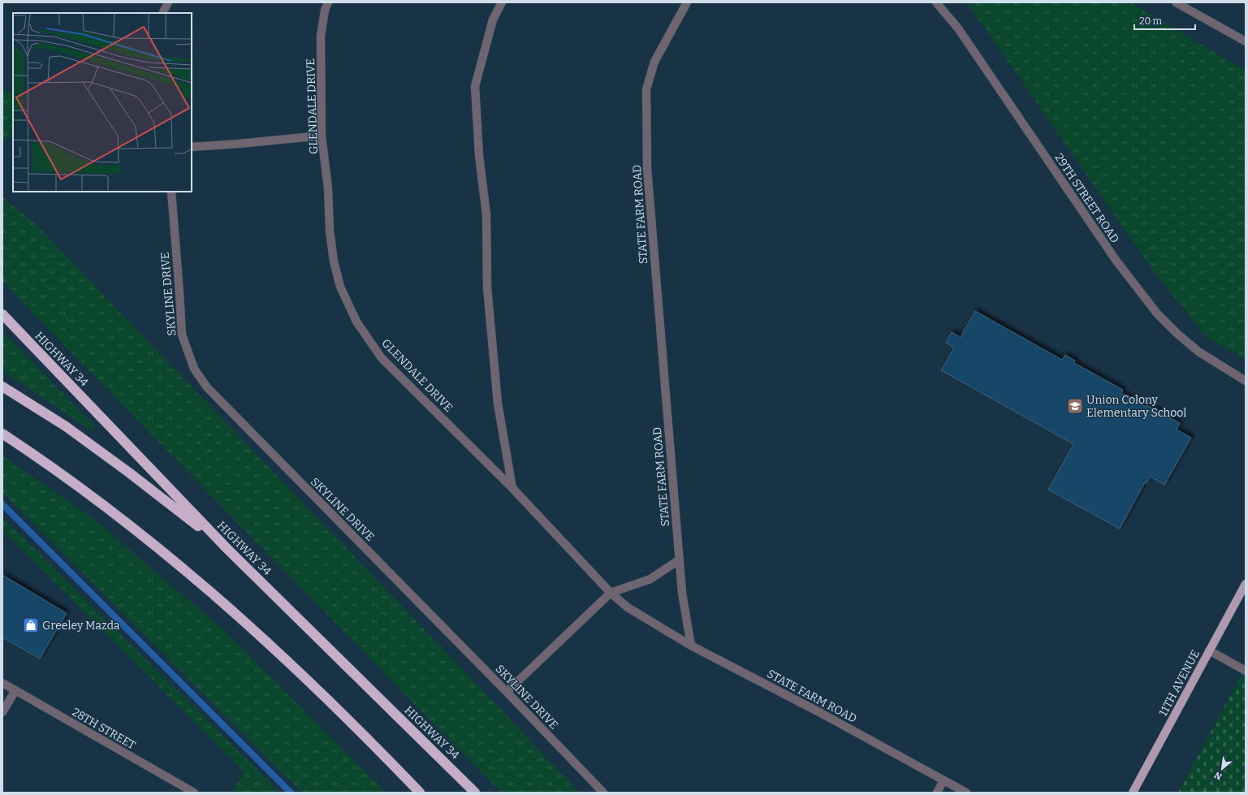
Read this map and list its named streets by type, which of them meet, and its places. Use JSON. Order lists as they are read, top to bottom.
{
  "streets": {
    "highway": ["HIGHWAY 34"],
    "main road": ["11TH AVENUE"],
    "street": [
      "GLENDALE DRIVE",
      "29TH STREET ROAD",
      "STATE FARM ROAD",
      "SKYLINE DRIVE",
      "28TH STREET"
    ]
  },
  "crossings": [
    ["GLENDALE DRIVE", "STATE FARM ROAD"]
  ],
  "places": {
    "school or university": ["Union Colony Elementary School"],
    "shop": ["Greeley Mazda"]
  },
  "scale_bar": "20 m",
  "north": "bottom left"
}
